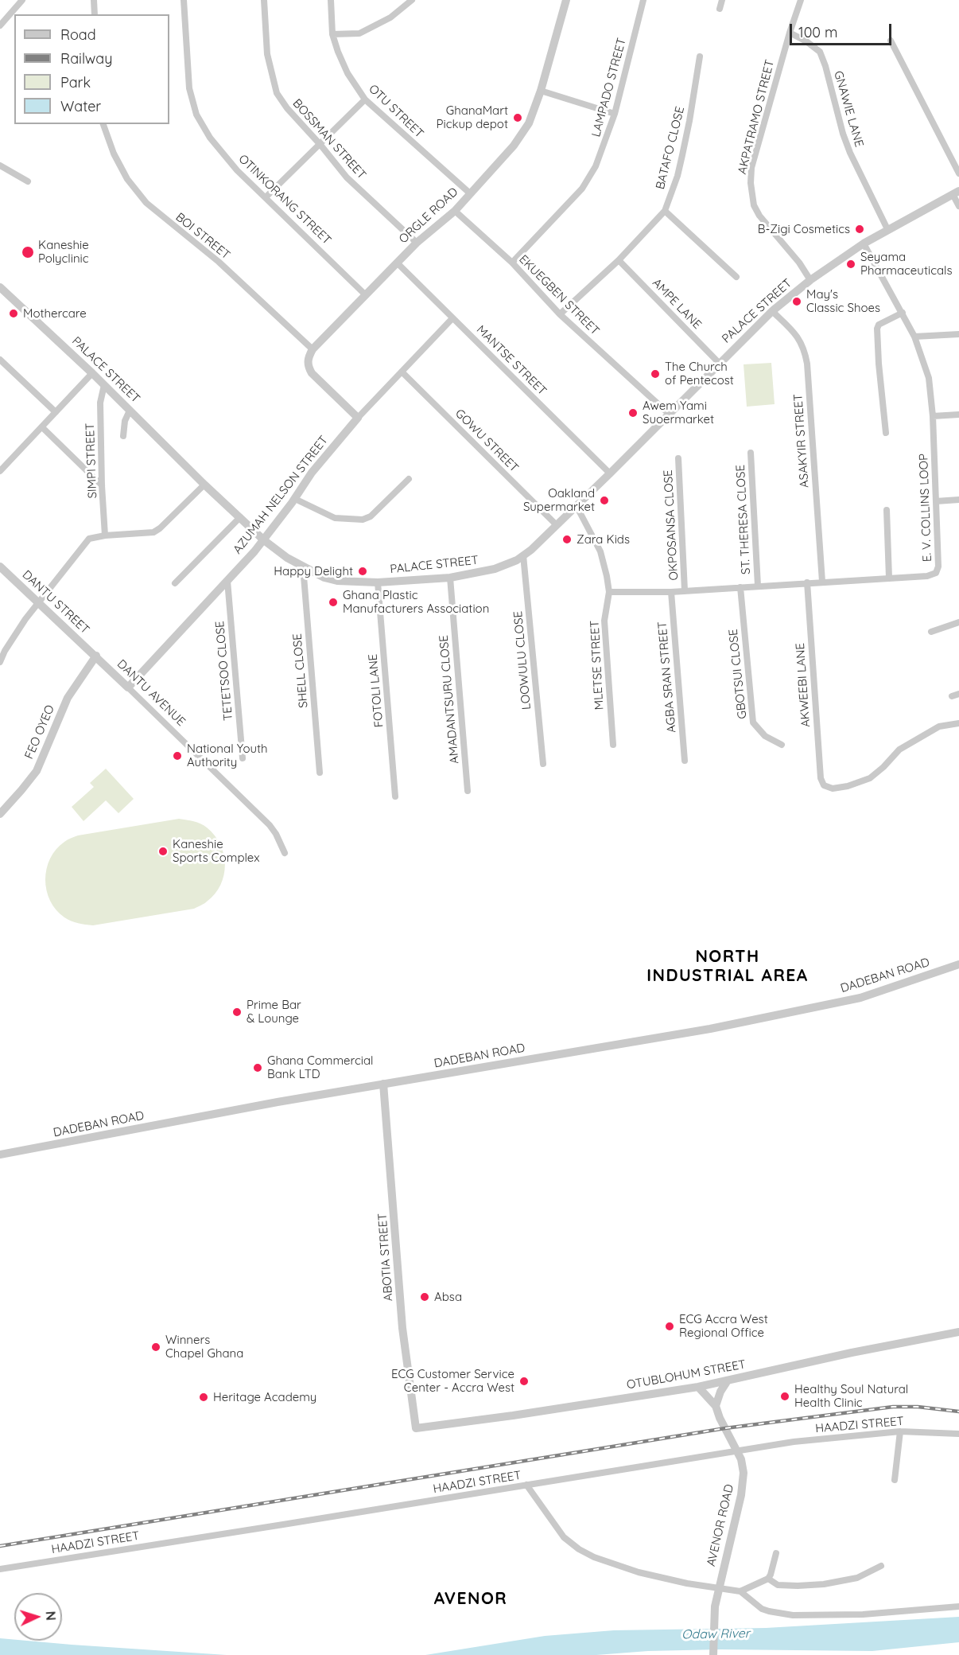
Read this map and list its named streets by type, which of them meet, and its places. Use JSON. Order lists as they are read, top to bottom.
{
  "streets": {
    "street": [
      "LAMPADO STREET",
      "GNAWIE LANE",
      "OTU STREET",
      "AKPATRAMO STREET",
      "BOSSMAN STREET",
      "BATAFO CLOSE",
      "OTINKORANG STREET",
      "ORGLE ROAD",
      "BOI STREET",
      "EKUEGBEN STREET",
      "AMPE LANE",
      "PALACE STREET",
      "MANTSE STREET",
      "GOWU STREET",
      "ASAKYIR STREET",
      "SIMPI STREET",
      "AZUMAH NELSON STREET",
      "E. V. COLLINS LOOP",
      "ST. THERESA CLOSE",
      "OKPOSANSA CLOSE",
      "DANTU STREET",
      "LOOWULU CLOSE",
      "MLETSE STREET",
      "TETETSOO CLOSE",
      "SHELL CLOSE",
      "GBOTSUI CLOSE",
      "AGBA SRAN STREET",
      "AKWEEBI LANE",
      "FOTOLI LANE",
      "DANTU AVENUE",
      "AMADANTSURU CLOSE",
      "FEO OYEO",
      "DADEBAN ROAD",
      "ABOTIA STREET",
      "OTUBLOHUM STREET",
      "HAADZI STREET",
      "AVENOR ROAD"
    ]
  },
  "crossings": [
    ["LAMPADO STREET", "EKUEGBEN STREET"],
    ["GNAWIE LANE", "AKPATRAMO STREET"],
    ["GNAWIE LANE", "PALACE STREET"],
    ["OTU STREET", "ORGLE ROAD"],
    ["AKPATRAMO STREET", "PALACE STREET"],
    ["BOSSMAN STREET", "ORGLE ROAD"],
    ["BATAFO CLOSE", "EKUEGBEN STREET"],
    ["BATAFO CLOSE", "AMPE LANE"],
    ["OTINKORANG STREET", "ORGLE ROAD"],
    ["ORGLE ROAD", "BOI STREET"],
    ["ORGLE ROAD", "EKUEGBEN STREET"],
    ["ORGLE ROAD", "MANTSE STREET"],
    ["EKUEGBEN STREET", "PALACE STREET"],
    ["AMPE LANE", "PALACE STREET"],
    ["PALACE STREET", "MANTSE STREET"],
    ["PALACE STREET", "GOWU STREET"],
    ["PALACE STREET", "ASAKYIR STREET"],
    ["PALACE STREET", "SIMPI STREET"],
    ["PALACE STREET", "AZUMAH NELSON STREET"],
    ["PALACE STREET", "E. V. COLLINS LOOP"],
    ["PALACE STREET", "LOOWULU CLOSE"],
    ["PALACE STREET", "MLETSE STREET"],
    ["PALACE STREET", "SHELL CLOSE"],
    ["PALACE STREET", "FOTOLI LANE"],
    ["PALACE STREET", "AMADANTSURU CLOSE"],
    ["MANTSE STREET", "AZUMAH NELSON STREET"],
    ["GOWU STREET", "AZUMAH NELSON STREET"],
    ["ASAKYIR STREET", "E. V. COLLINS LOOP"],
    ["AZUMAH NELSON STREET", "TETETSOO CLOSE"],
    ["AZUMAH NELSON STREET", "DANTU AVENUE"],
    ["E. V. COLLINS LOOP", "ST. THERESA CLOSE"],
    ["E. V. COLLINS LOOP", "OKPOSANSA CLOSE"],
    ["E. V. COLLINS LOOP", "MLETSE STREET"],
    ["E. V. COLLINS LOOP", "GBOTSUI CLOSE"],
    ["E. V. COLLINS LOOP", "AGBA SRAN STREET"],
    ["E. V. COLLINS LOOP", "AKWEEBI LANE"],
    ["DANTU STREET", "DANTU AVENUE"],
    ["DANTU STREET", "FEO OYEO"],
    ["DANTU AVENUE", "FEO OYEO"],
    ["DADEBAN ROAD", "ABOTIA STREET"],
    ["ABOTIA STREET", "OTUBLOHUM STREET"],
    ["OTUBLOHUM STREET", "AVENOR ROAD"],
    ["HAADZI STREET", "AVENOR ROAD"]
  ],
  "districts": ["NORTH INDUSTRIAL AREA", "AVENOR"],
  "water": ["Odaw River"],
  "places": [
    "GhanaMart Pickup depot",
    "B-Zigi Cosmetics",
    "Kaneshie Polyclinic",
    "Seyama Pharmaceuticals",
    "May's Classic Shoes",
    "Mothercare",
    "The Church of Pentecost",
    "Awem Yami Suoermarket",
    "Oakland Supermarket",
    "Zara Kids",
    "Happy Delight",
    "Ghana Plastic Manufacturers Association",
    "National Youth Authority",
    "Kaneshie Sports Complex",
    "Prime Bar & Lounge",
    "Ghana Commercial Bank LTD",
    "Absa",
    "ECG Accra West Regional Office",
    "Winners Chapel Ghana",
    "ECG Customer Service Center - Accra West",
    "Healthy Soul Natural Health Clinic",
    "Heritage Academy"
  ],
  "legend": [
    "Road",
    "Railway",
    "Park",
    "Water"
  ],
  "scale_bar": "100 m",
  "north": "right"
}
